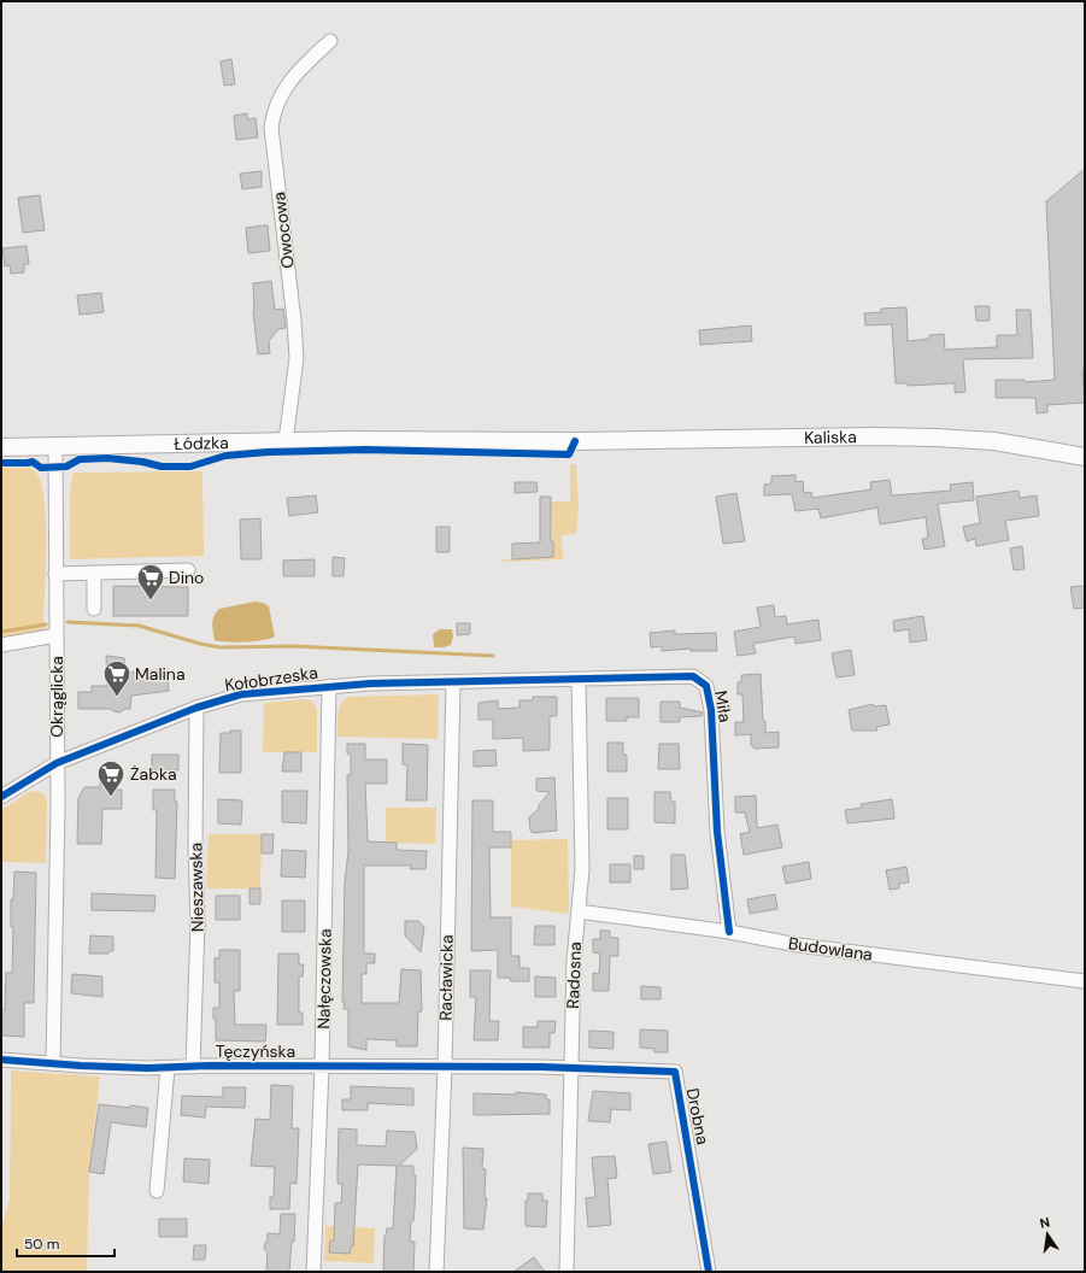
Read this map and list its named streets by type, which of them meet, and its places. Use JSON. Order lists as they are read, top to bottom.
{
  "streets": {
    "main road": ["Kaliska", "Łódzka"],
    "street": [
      "Owocowa",
      "Kołobrzeska",
      "Okrąglicka",
      "Miła",
      "Nieszawska",
      "Budowlana",
      "Radosna",
      "Racławicka",
      "Nałęczowska",
      "Tęczyńska",
      "Drobna"
    ]
  },
  "crossings": [
    ["Owocowa", "Łódzka"],
    ["Kaliska", "Łódzka"],
    ["Łódzka", "Okrąglicka"],
    ["Kołobrzeska", "Okrąglicka"],
    ["Kołobrzeska", "Miła"],
    ["Kołobrzeska", "Nieszawska"],
    ["Kołobrzeska", "Racławicka"],
    ["Kołobrzeska", "Nałęczowska"],
    ["Okrąglicka", "Tęczyńska"],
    ["Miła", "Budowlana"],
    ["Miła", "Radosna"],
    ["Nieszawska", "Tęczyńska"],
    ["Budowlana", "Radosna"],
    ["Radosna", "Drobna"],
    ["Racławicka", "Tęczyńska"],
    ["Nałęczowska", "Tęczyńska"],
    ["Tęczyńska", "Drobna"]
  ],
  "places": {
    "supermarket": ["Dino", "Malina", "Żabka"]
  },
  "scale_bar": "50 m",
  "north": "top"
}
